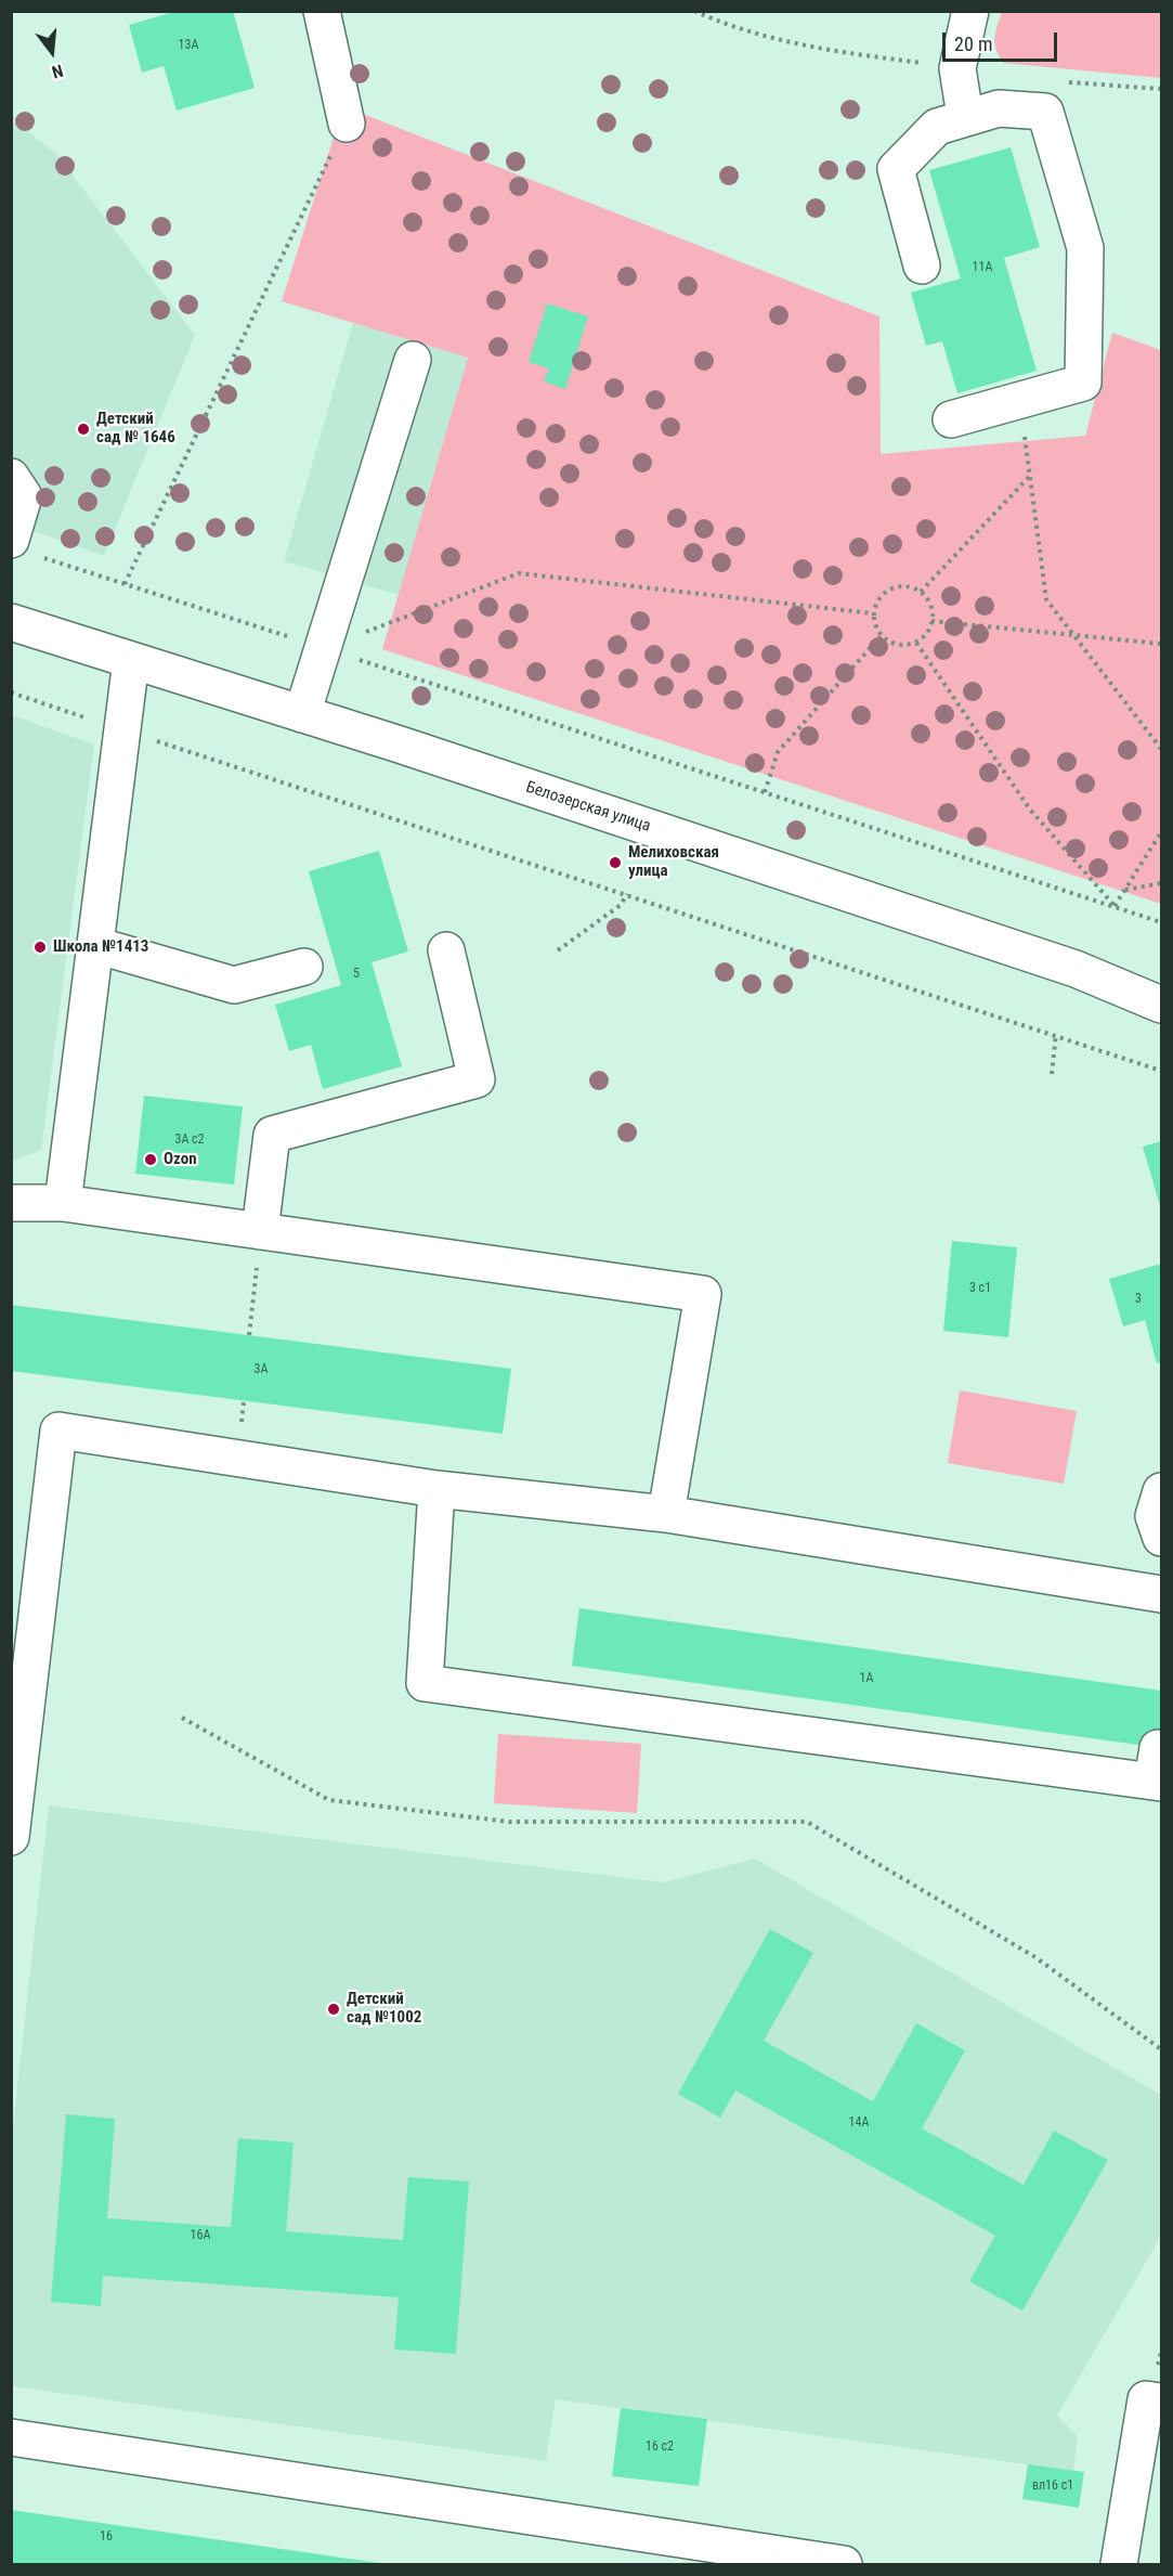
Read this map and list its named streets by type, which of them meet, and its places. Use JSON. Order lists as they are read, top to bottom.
{
  "streets": {
    "street": ["Белозерская улица"]
  },
  "places": [
    "Детский сад № 1646",
    "Мелиховская улица",
    "Школа №1413",
    "Ozon",
    "Детский сад №1002"
  ],
  "house_numbers": [
    "13А",
    "11А",
    "5",
    "3А с2",
    "3 с1",
    "3",
    "3А",
    "1А",
    "14А",
    "16А",
    "16 с2",
    "вл16 с1",
    "16"
  ],
  "scale_bar": "20 m",
  "north": "bottom"
}
